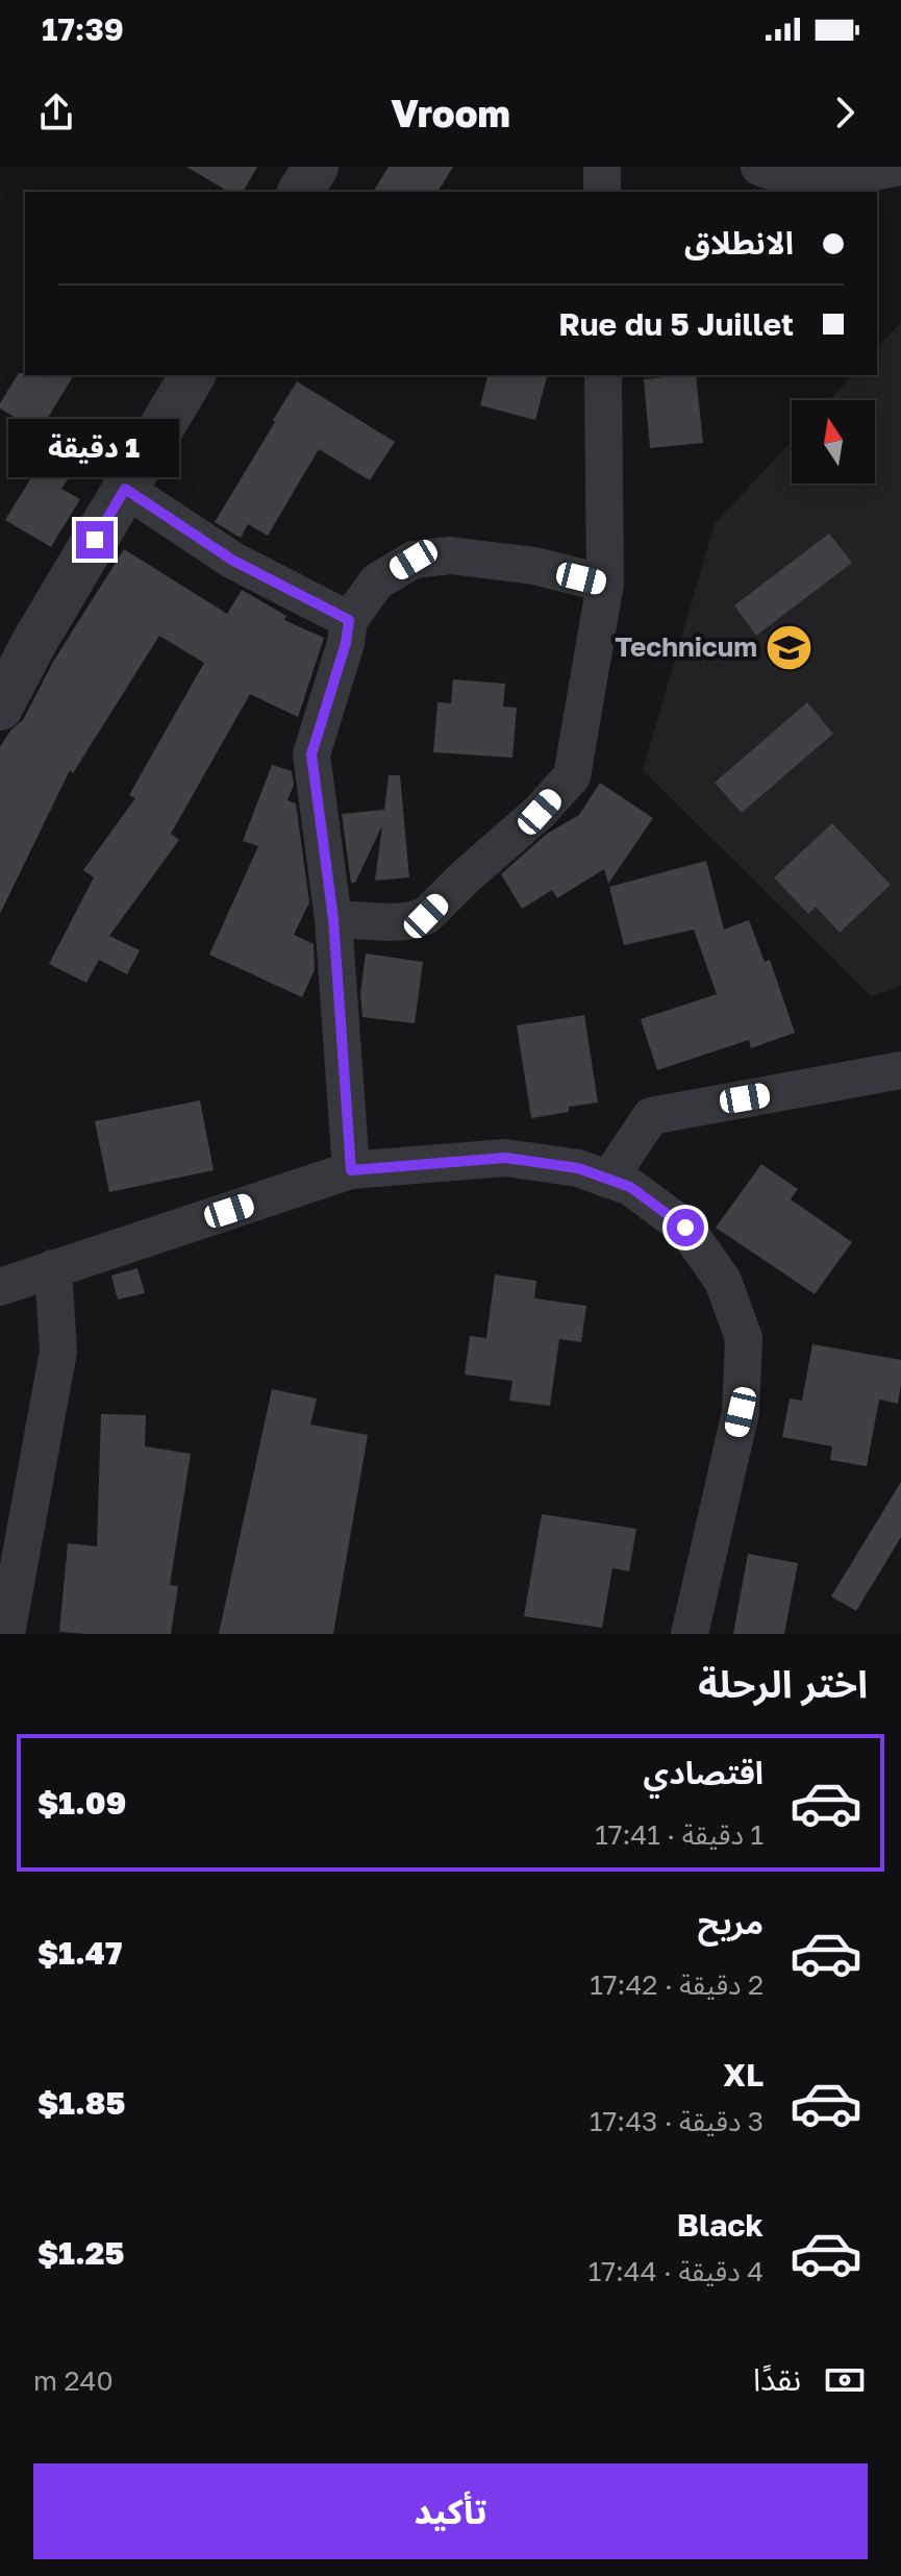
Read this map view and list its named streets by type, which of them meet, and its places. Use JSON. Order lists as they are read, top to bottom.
{
  "places": {
    "school or university": ["Technicum"]
  },
  "north": "top",
  "page": {
    "status": "17:39",
    "header": "Vroom",
    "banner": ["الانطلاق", "Rue du 5 Juillet"],
    "bubble": "1 دقيقة",
    "heading": "اختر الرحلة",
    "list": [
      {
        "name": "اقتصادي",
        "note": "1 دقيقة · 17:41",
        "value": "$1.09"
      },
      {
        "name": "مريح",
        "note": "2 دقيقة · 17:42",
        "value": "$1.47"
      },
      {
        "name": "XL",
        "note": "3 دقيقة · 17:43",
        "value": "$1.85"
      },
      {
        "name": "Black",
        "note": "4 دقيقة · 17:44",
        "value": "$1.25"
      }
    ],
    "pay": ["نقدًا", "240 m"],
    "buttons": "تأكيد"
  }
}
